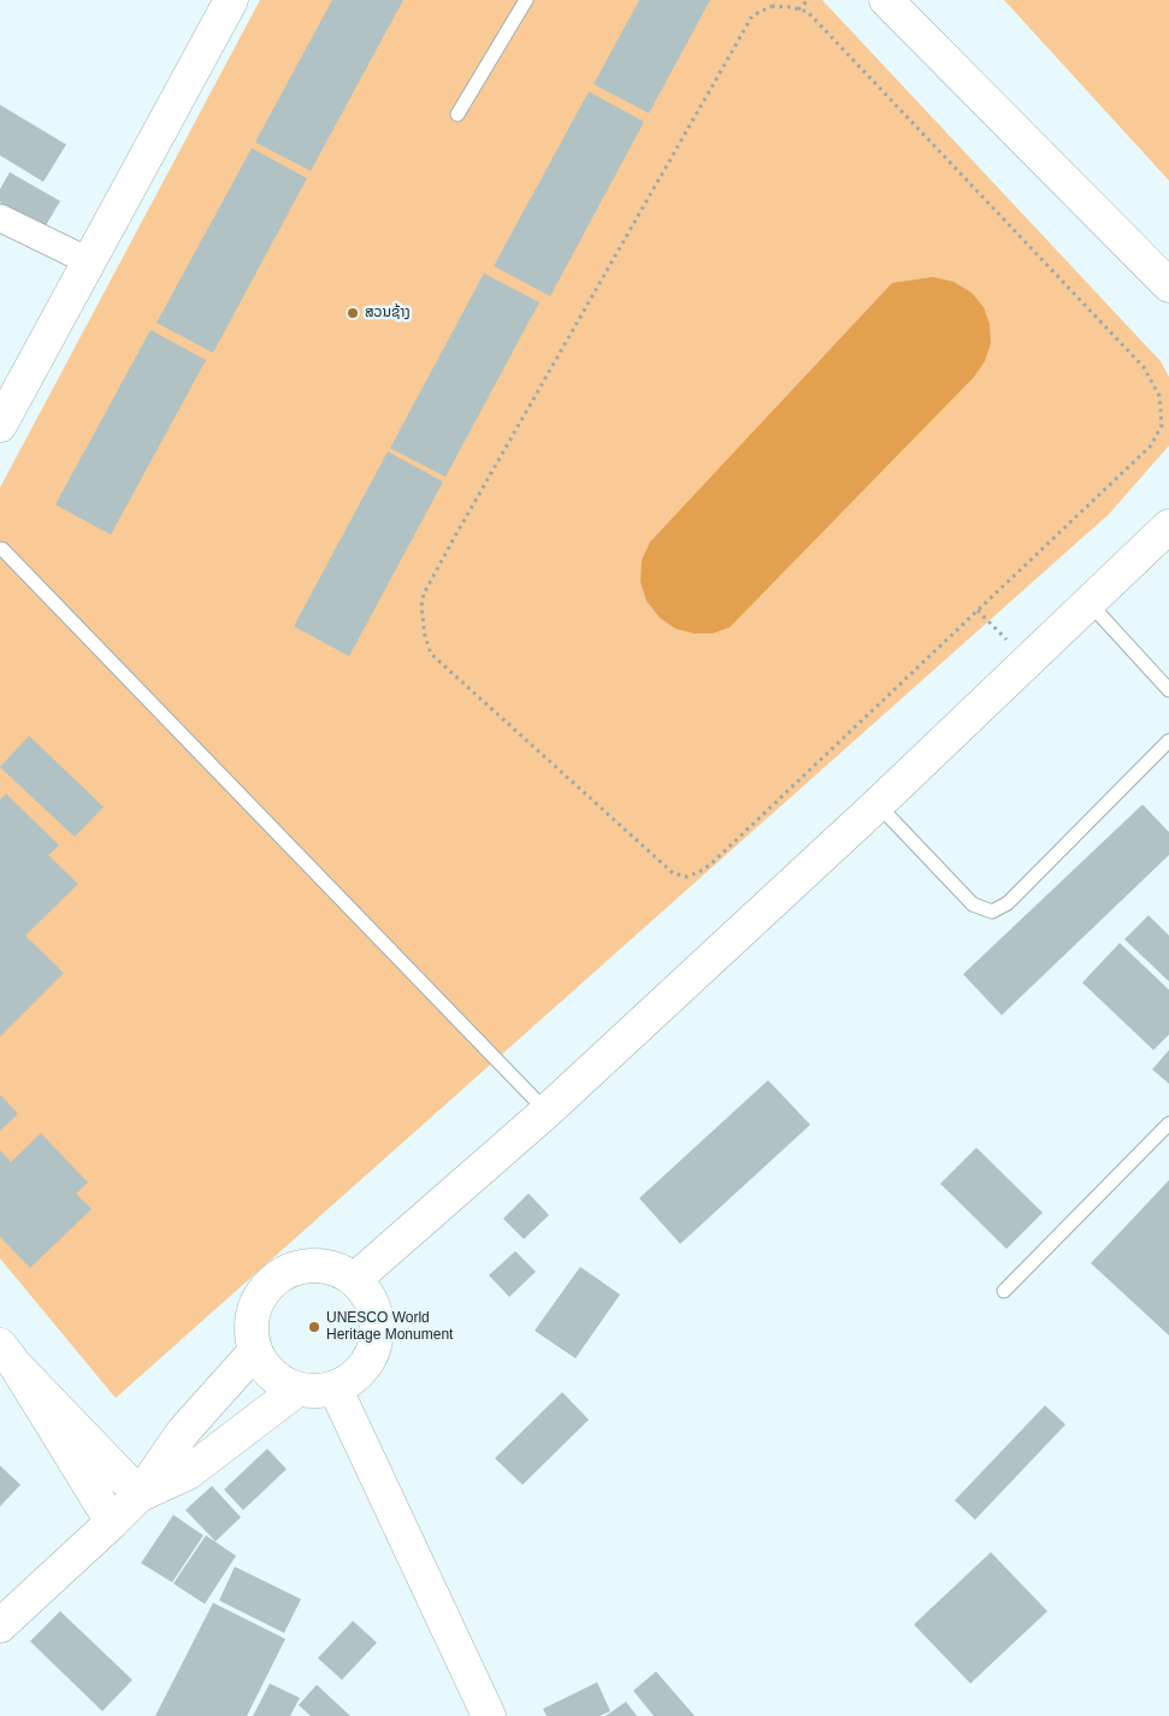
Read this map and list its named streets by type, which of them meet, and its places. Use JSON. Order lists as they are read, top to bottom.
{
  "places": ["ສວນຊ້າງ", "UNESCO World Heritage Monument"]
}
